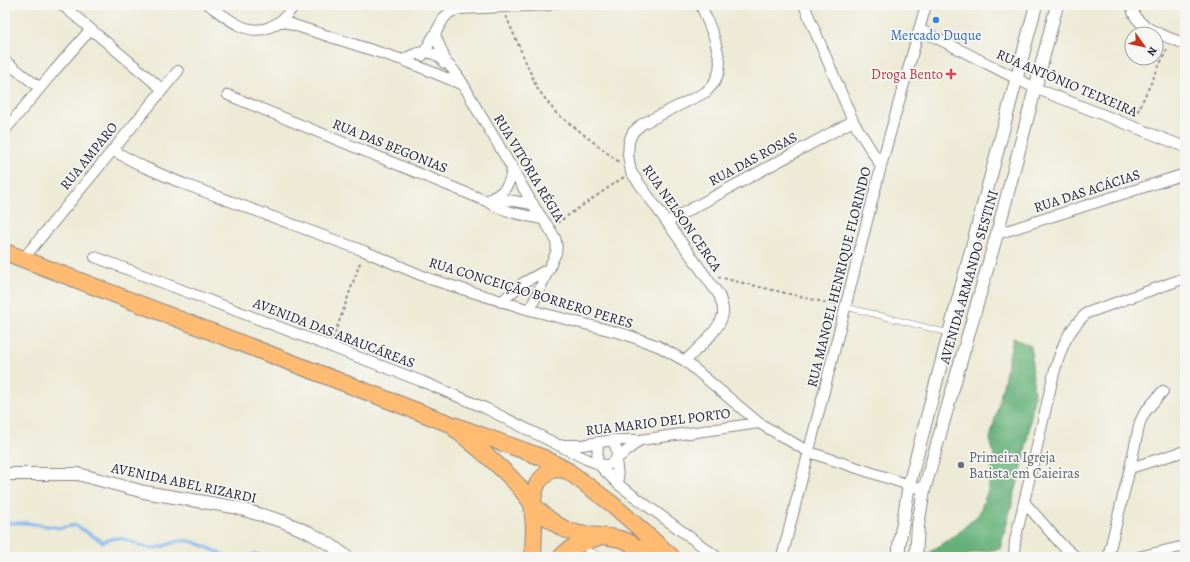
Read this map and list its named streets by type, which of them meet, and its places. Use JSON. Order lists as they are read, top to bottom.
{
  "streets": {
    "street": [
      "RUA ANTÔNIO TEIXEIRA",
      "RUA DAS BEGONIAS",
      "RUA AMPARO",
      "RUA DAS ROSAS",
      "RUA VITÓRIA RÉGIA",
      "RUA DAS ACÁCIAS",
      "RUA NELSON CERCA",
      "RUA MANOEL HENRIQUE FLORINDO",
      "AVENIDA ARMANDO SESTINI",
      "RUA CONCEIÇÃO BORRERO PERES",
      "AVENIDA DAS ARAUCÁREAS",
      "RUA MARIO DEL PORTO",
      "AVENIDA ABEL RIZARDI"
    ]
  },
  "crossings": [
    ["RUA ANTÔNIO TEIXEIRA", "RUA MANOEL HENRIQUE FLORINDO"],
    ["RUA ANTÔNIO TEIXEIRA", "AVENIDA ARMANDO SESTINI"],
    ["RUA DAS BEGONIAS", "RUA VITÓRIA RÉGIA"],
    ["RUA AMPARO", "RUA CONCEIÇÃO BORRERO PERES"],
    ["RUA DAS ROSAS", "RUA NELSON CERCA"],
    ["RUA VITÓRIA RÉGIA", "RUA CONCEIÇÃO BORRERO PERES"],
    ["RUA DAS ACÁCIAS", "AVENIDA ARMANDO SESTINI"],
    ["RUA NELSON CERCA", "RUA CONCEIÇÃO BORRERO PERES"],
    ["RUA MANOEL HENRIQUE FLORINDO", "RUA CONCEIÇÃO BORRERO PERES"],
    ["AVENIDA ARMANDO SESTINI", "RUA CONCEIÇÃO BORRERO PERES"],
    ["RUA CONCEIÇÃO BORRERO PERES", "RUA MARIO DEL PORTO"],
    ["AVENIDA DAS ARAUCÁREAS", "RUA MARIO DEL PORTO"]
  ],
  "places": {
    "other": ["Mercado Duque", "Primeira Igreja Batista em Caieiras"],
    "health": ["Droga Bento"]
  },
  "north": "bottom right"
}
